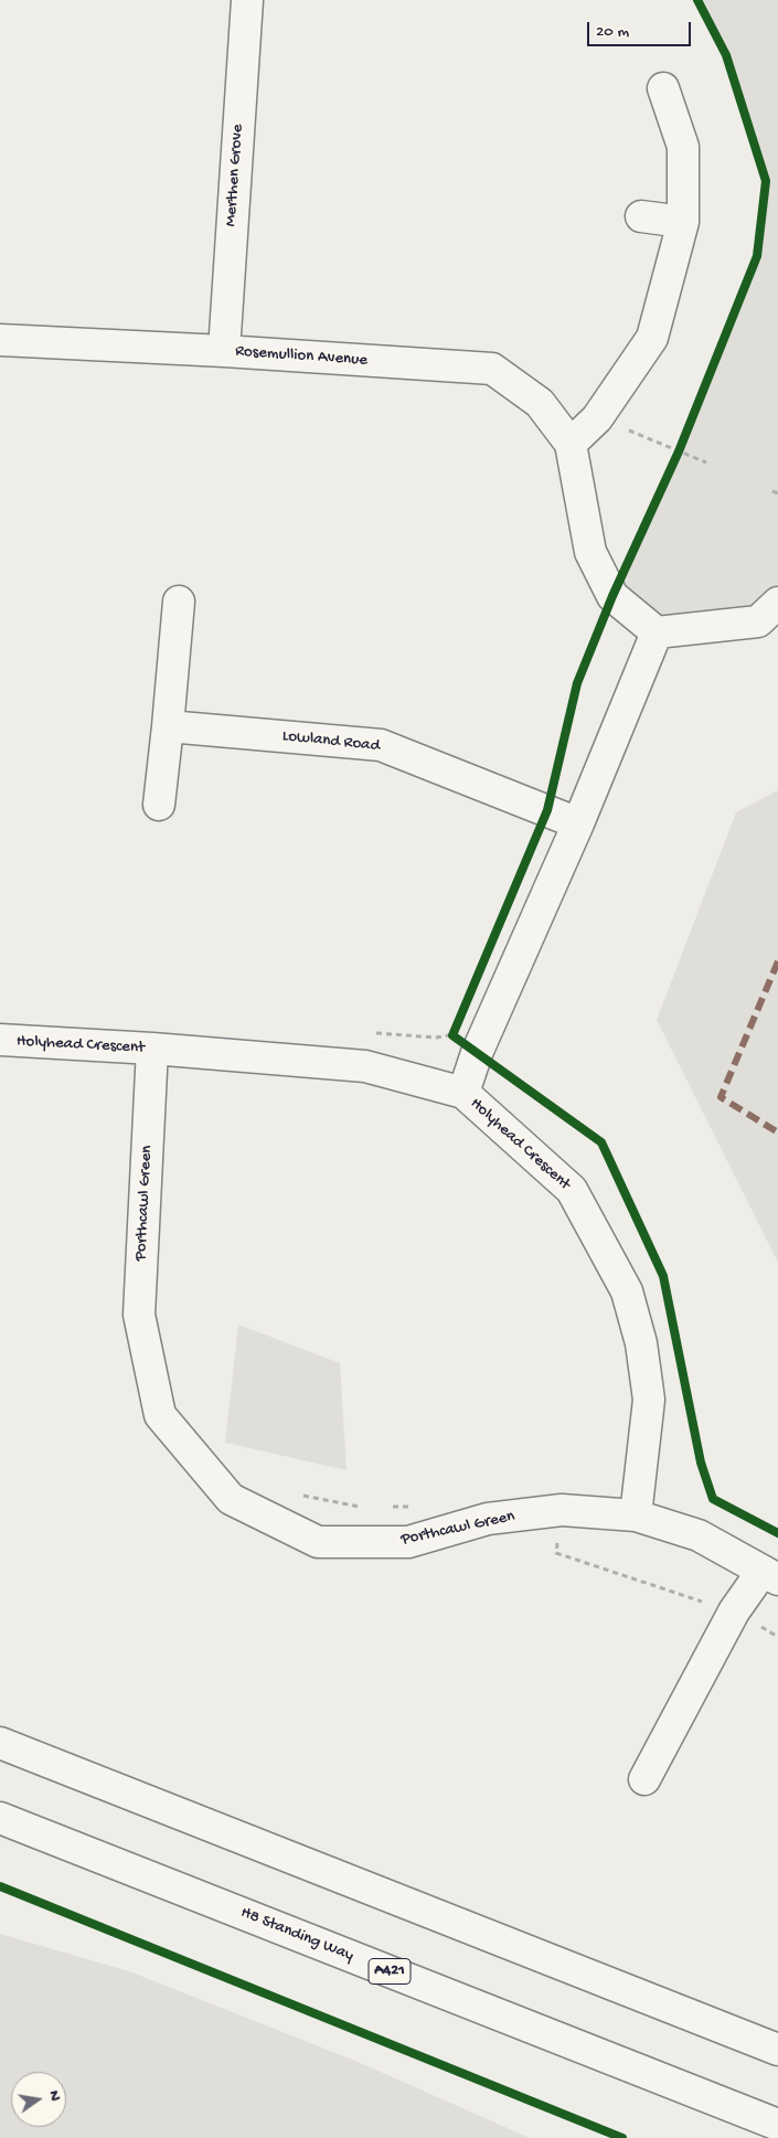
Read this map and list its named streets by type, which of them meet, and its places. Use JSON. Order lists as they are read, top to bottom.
{
  "streets": {
    "main road": [
      "Merthen Grove",
      "Rosemullion Avenue",
      "Lowland Road",
      "Holyhead Crescent",
      "Porthcawl Green",
      "H8 Standing Way",
      "A421"
    ]
  },
  "crossings": [
    ["Merthen Grove", "Rosemullion Avenue"],
    ["Holyhead Crescent", "Porthcawl Green"]
  ],
  "scale_bar": "20 m",
  "north": "right"
}
